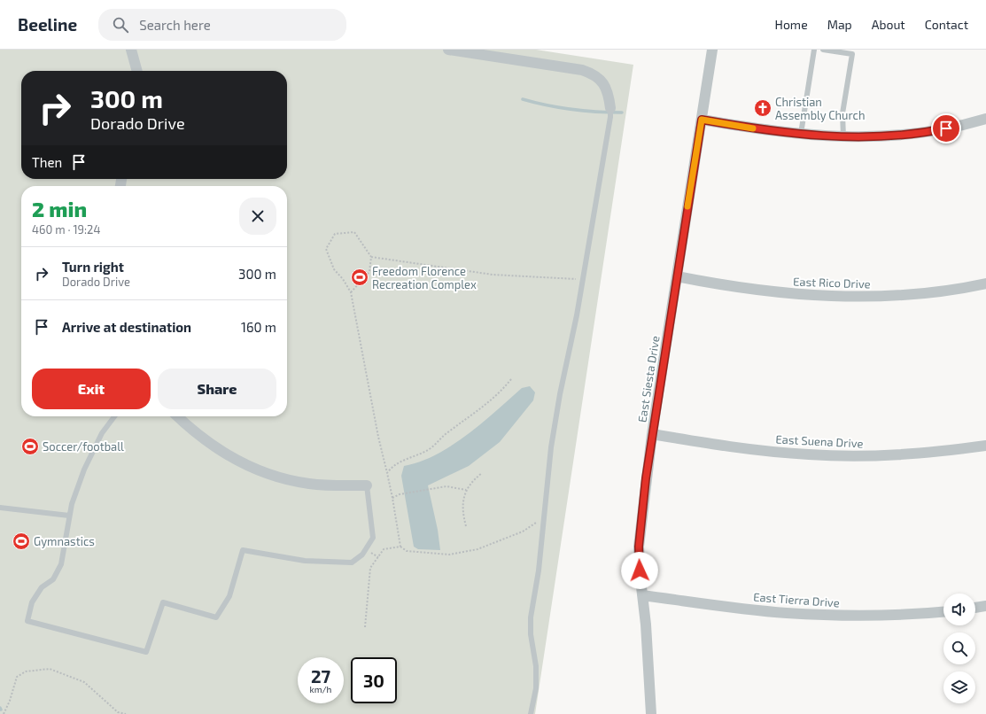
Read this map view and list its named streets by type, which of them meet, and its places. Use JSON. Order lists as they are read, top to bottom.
{
  "streets": {
    "street": [
      "East Rico Drive",
      "East Siesta Drive",
      "East Suena Drive",
      "East Tierra Drive"
    ]
  },
  "crossings": [
    ["East Rico Drive", "East Siesta Drive"],
    ["East Siesta Drive", "East Suena Drive"],
    ["East Siesta Drive", "East Tierra Drive"]
  ],
  "places": {
    "church": ["Christian Assembly Church"],
    "sports": ["Freedom Florence Recreation Complex", "Soccer/football", "Gymnastics"]
  },
  "page": {
    "header": "Beeline",
    "search": "Search here",
    "nav": [
      "Home",
      "Map",
      "About",
      "Contact"
    ],
    "turn": ["300 m", "Dorado Drive"],
    "then": "Then",
    "heading": ["2 min", "460 m · 19:24"],
    "list": [
      {
        "name": "Turn right",
        "note": "Dorado Drive",
        "value": "300 m"
      },
      {
        "name": "Arrive at destination",
        "value": "160 m"
      }
    ],
    "buttons": ["Exit", "Share"],
    "speed": "27 km/h",
    "limit": "30"
  }
}
